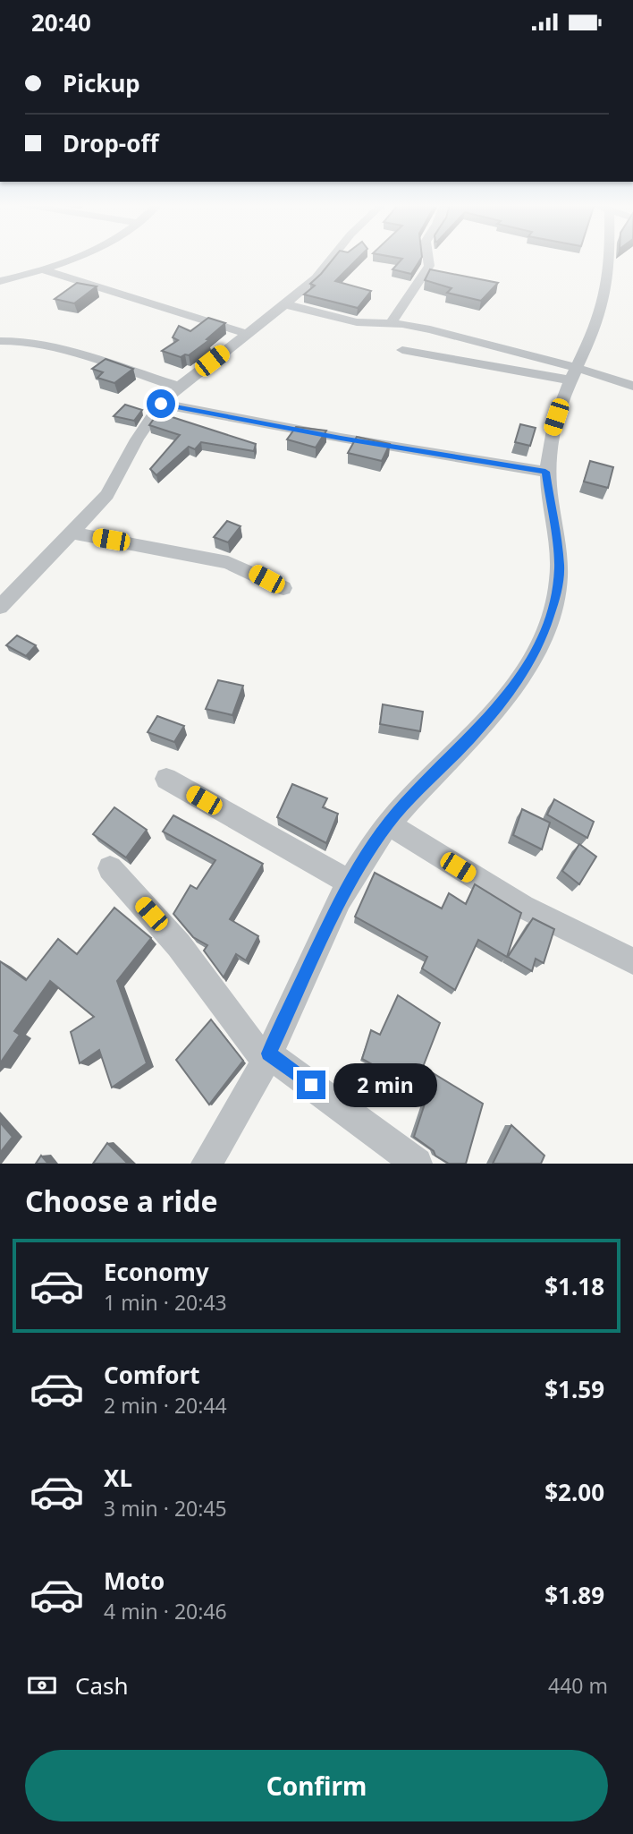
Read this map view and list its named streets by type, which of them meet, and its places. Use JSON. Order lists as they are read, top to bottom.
{
  "page": {
    "status": "20:40",
    "banner": ["Pickup", "Drop-off"],
    "bubble": "2 min",
    "heading": "Choose a ride",
    "list": [
      {
        "name": "Economy",
        "note": "1 min · 20:43",
        "value": "$1.18"
      },
      {
        "name": "Comfort",
        "note": "2 min · 20:44",
        "value": "$1.59"
      },
      {
        "name": "XL",
        "note": "3 min · 20:45",
        "value": "$2.00"
      },
      {
        "name": "Moto",
        "note": "4 min · 20:46",
        "value": "$1.89"
      }
    ],
    "pay": ["Cash", "440 m"],
    "buttons": "Confirm"
  }
}
